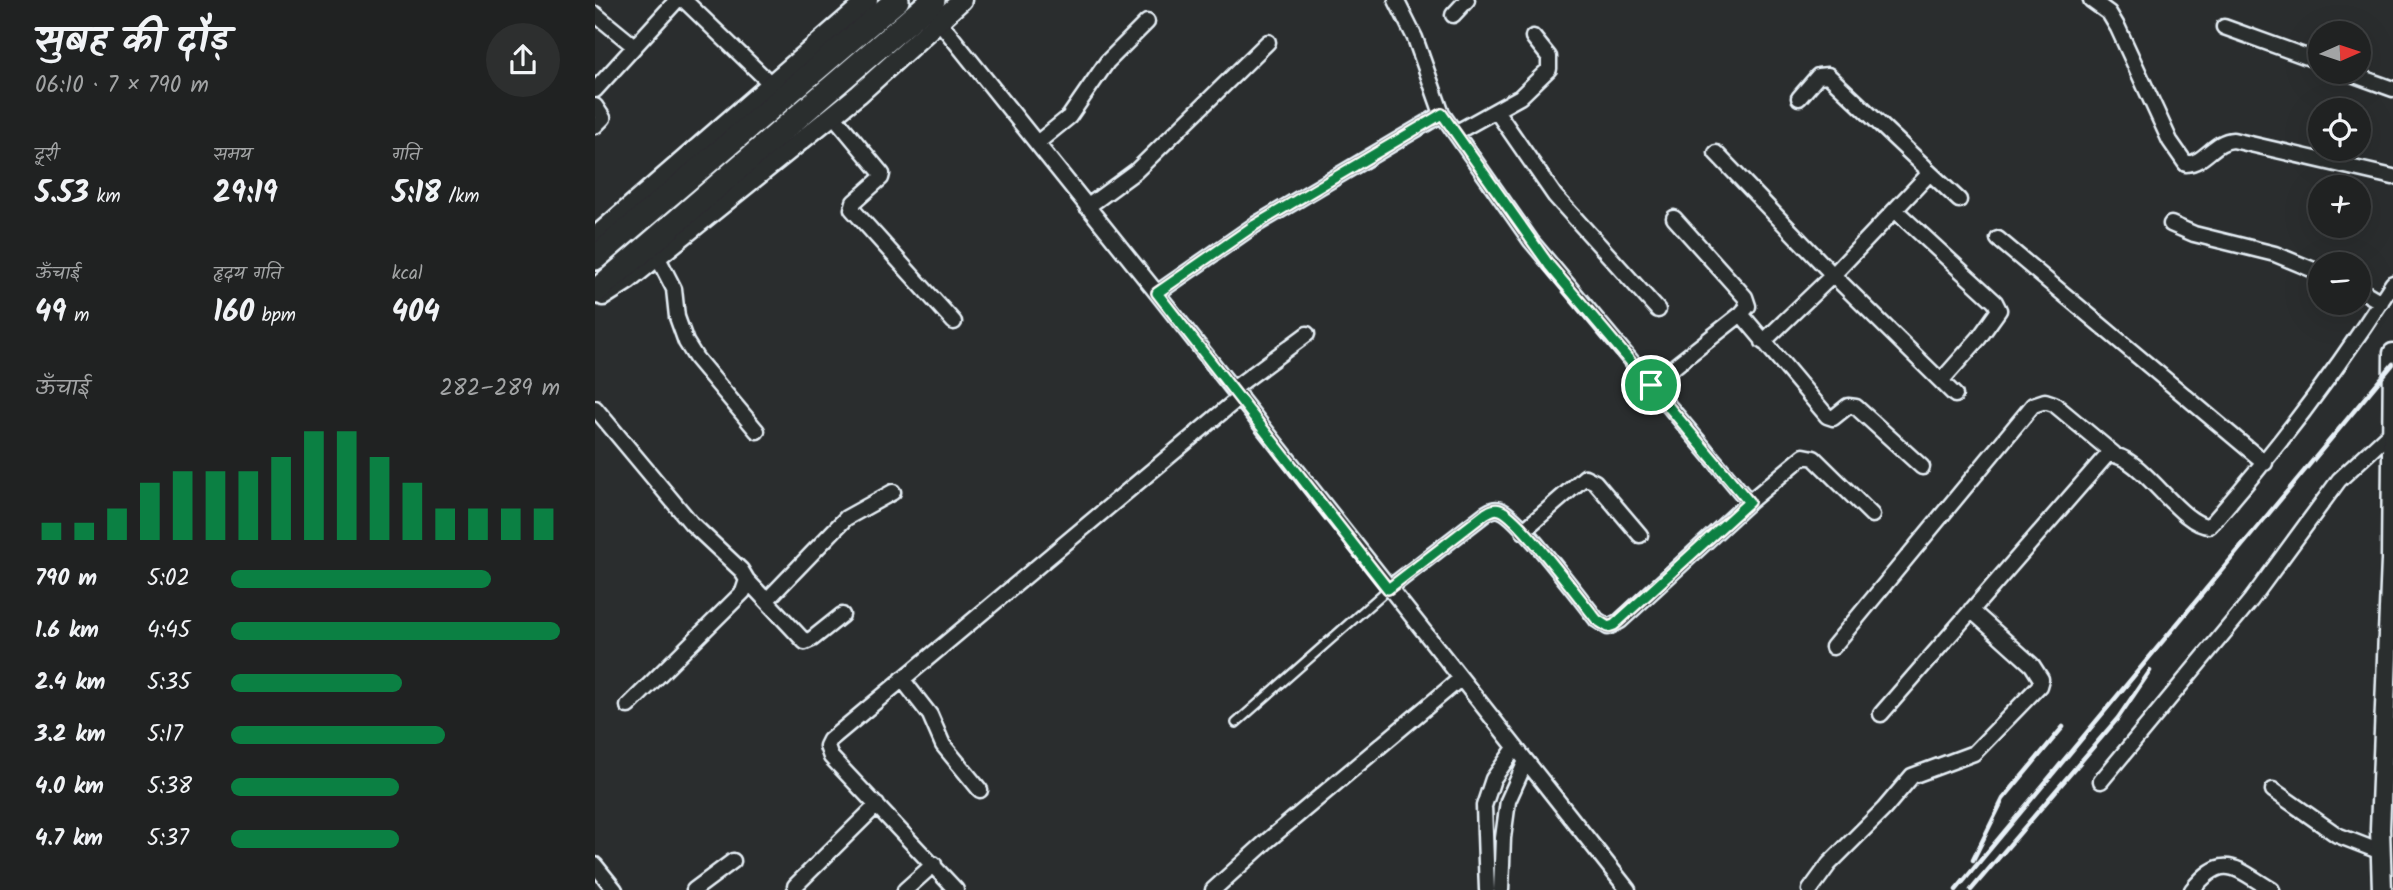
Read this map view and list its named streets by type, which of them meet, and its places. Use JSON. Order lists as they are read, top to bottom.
{
  "north": "right",
  "page": {
    "heading": ["सुबह की दौड़", "06:10 · 7 × 790 m"],
    "map_buttons": ["+", "−"],
    "stats": [
      ["दूरी", "5.53 km"],
      ["समय", "29:19"],
      ["गति", "5:18 /km"],
      ["ऊँचाई", "49 m"],
      ["हृदय गति", "160 bpm"],
      ["kcal", "404"]
    ],
    "chart": ["ऊँचाई", "282–289 m"],
    "list": [
      {
        "name": "790 m",
        "note": "5:02"
      },
      {
        "name": "1.6 km",
        "note": "4:45"
      },
      {
        "name": "2.4 km",
        "note": "5:35"
      },
      {
        "name": "3.2 km",
        "note": "5:17"
      },
      {
        "name": "4.0 km",
        "note": "5:38"
      },
      {
        "name": "4.7 km",
        "note": "5:37"
      }
    ]
  }
}
